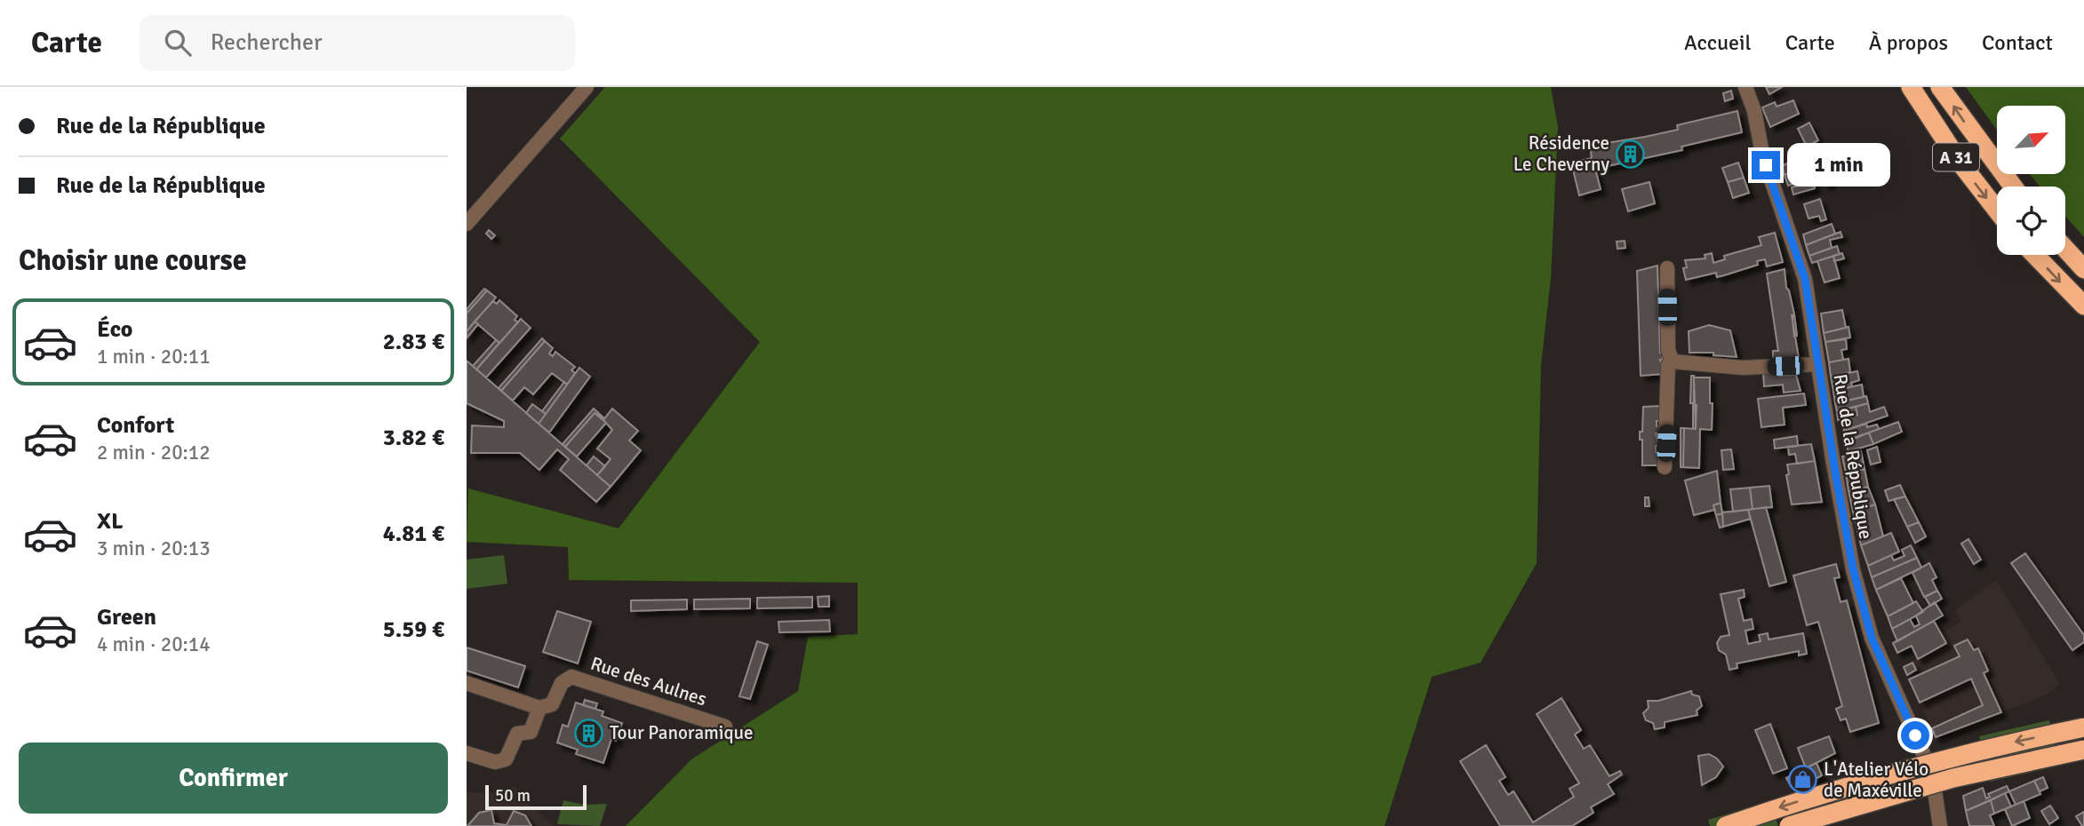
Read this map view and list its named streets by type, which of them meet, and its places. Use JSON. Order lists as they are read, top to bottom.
{
  "streets": {
    "highway": ["A 31"],
    "street": ["Rue de la République", "Rue des Aulnes"]
  },
  "places": {
    "building": ["Résidence Le Cheverny", "Tour Panoramique"],
    "shop": ["L'Atelier Vélo de Maxéville"]
  },
  "scale_bar": "50 m",
  "north": "top right",
  "page": {
    "header": "Carte",
    "search": "Rechercher",
    "nav": [
      "Accueil",
      "Carte",
      "À propos",
      "Contact"
    ],
    "banner": ["Rue de la République", "Rue de la République"],
    "bubble": "1 min",
    "heading": "Choisir une course",
    "list": [
      {
        "name": "Éco",
        "note": "1 min · 20:11",
        "value": "2.83 €"
      },
      {
        "name": "Confort",
        "note": "2 min · 20:12",
        "value": "3.82 €"
      },
      {
        "name": "XL",
        "note": "3 min · 20:13",
        "value": "4.81 €"
      },
      {
        "name": "Green",
        "note": "4 min · 20:14",
        "value": "5.59 €"
      }
    ],
    "buttons": "Confirmer",
    "scale": "50 m"
  }
}
